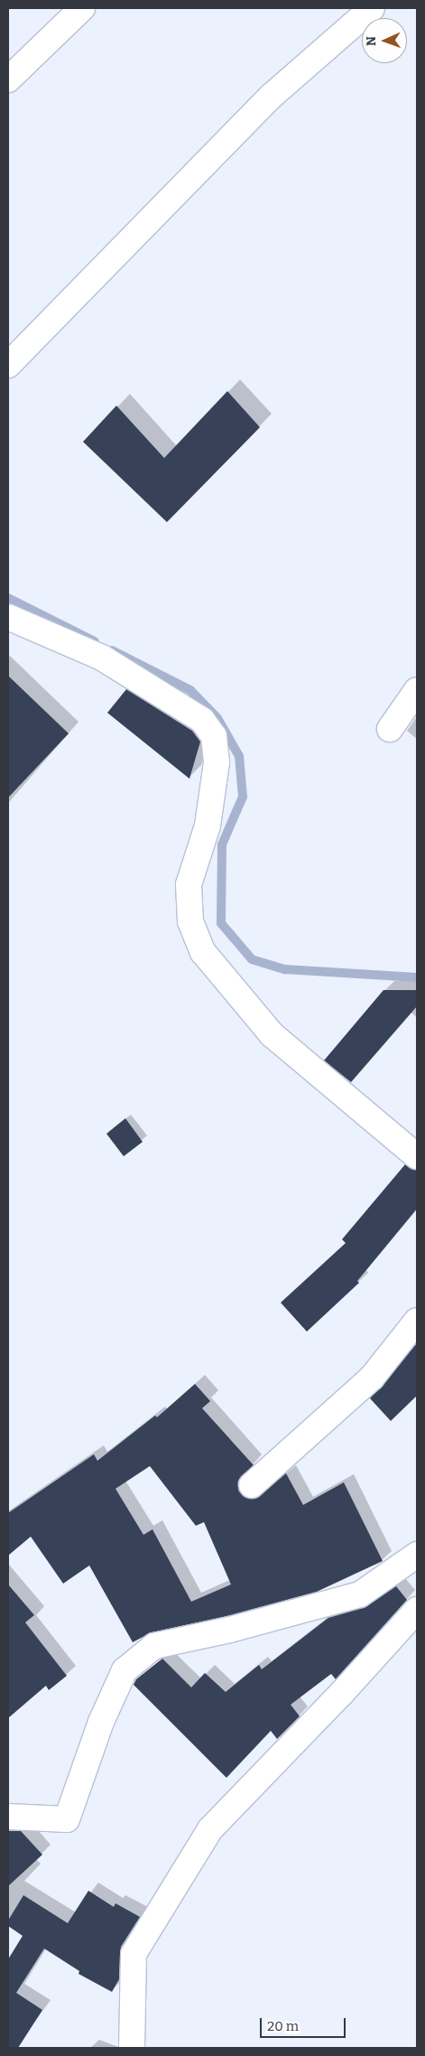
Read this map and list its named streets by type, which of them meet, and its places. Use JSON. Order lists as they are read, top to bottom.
{
  "scale_bar": "20 m",
  "north": "left"
}
